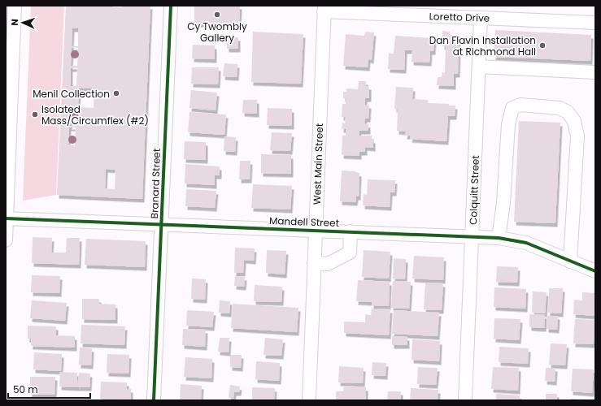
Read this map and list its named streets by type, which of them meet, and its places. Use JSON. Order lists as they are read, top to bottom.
{
  "streets": {
    "street": [
      "Loretto Drive",
      "West Main Street",
      "Branard Street",
      "Colquitt Street",
      "Mandell Street"
    ]
  },
  "crossings": [
    ["Loretto Drive", "West Main Street"],
    ["Loretto Drive", "Colquitt Street"],
    ["West Main Street", "Mandell Street"],
    ["Branard Street", "Mandell Street"],
    ["Colquitt Street", "Mandell Street"]
  ],
  "places": [
    "Cy Twombly Gallery",
    "Dan Flavin Installation at Richmond Hall",
    "Menil Collection",
    "Isolated Mass/Circumflex (#2)"
  ],
  "scale_bar": "50 m",
  "north": "left"
}
